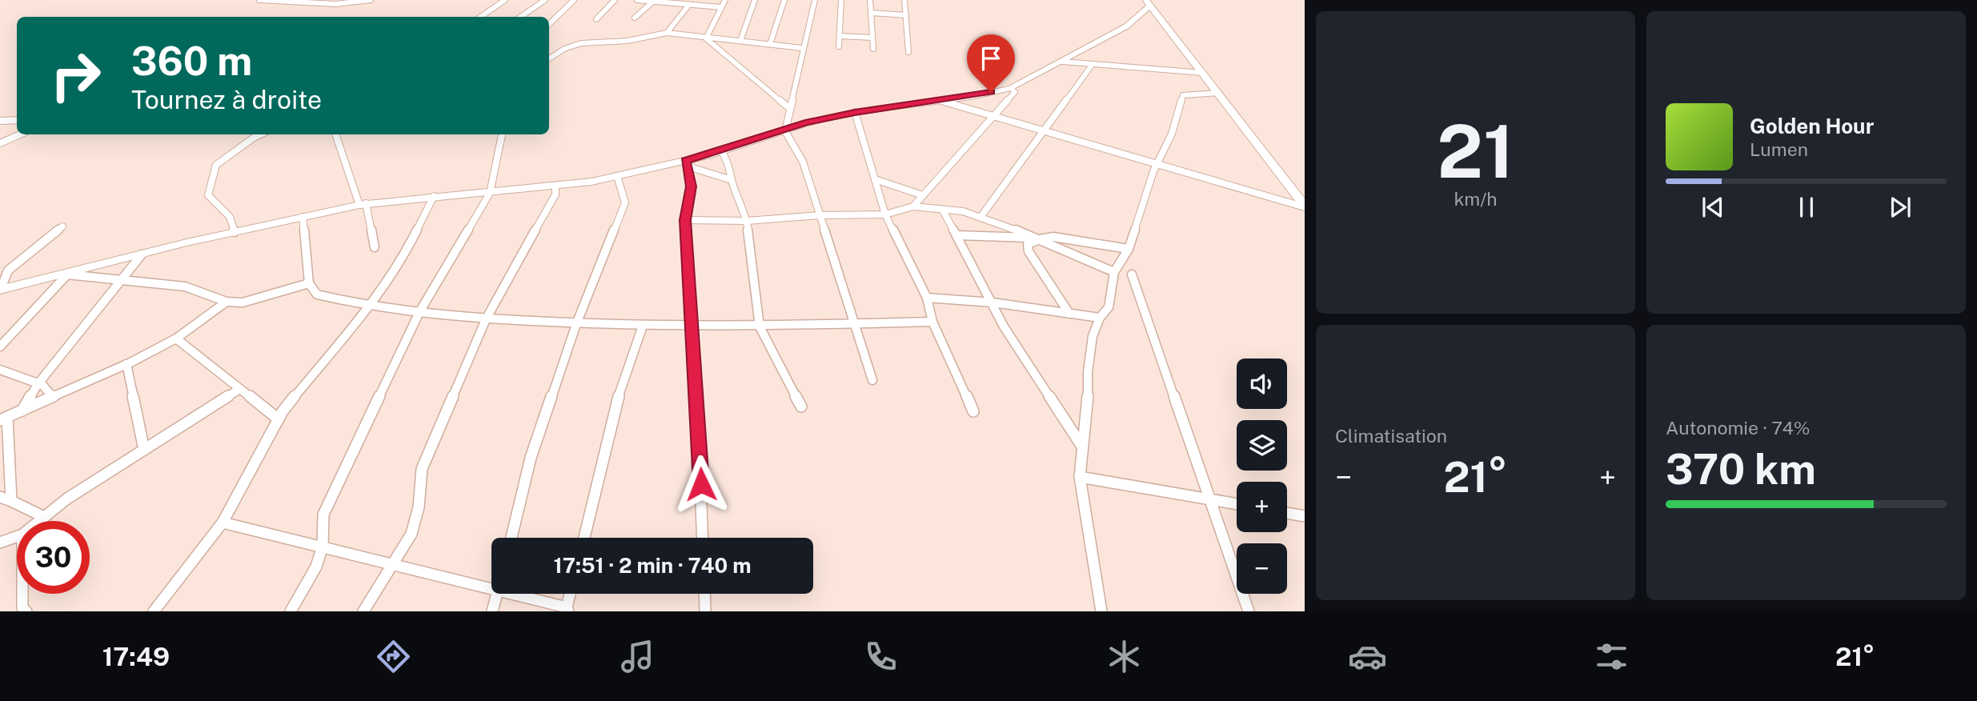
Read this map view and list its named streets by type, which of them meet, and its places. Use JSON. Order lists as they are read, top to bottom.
{
  "page": {
    "tile": [
      ["21", "km/h"],
      "Climatisation",
      ["Autonomie · 74%", "370 km"]
    ],
    "turn": ["360 m", "Tournez à droite"],
    "song": ["Golden Hour", "Lumen"],
    "map_buttons": ["+", "−"],
    "heat": ["−", "21°", "+"],
    "limit": "30",
    "trip": "17:51 · 2 min · 740 m",
    "tabs": ["17:49", "21°"]
  }
}
